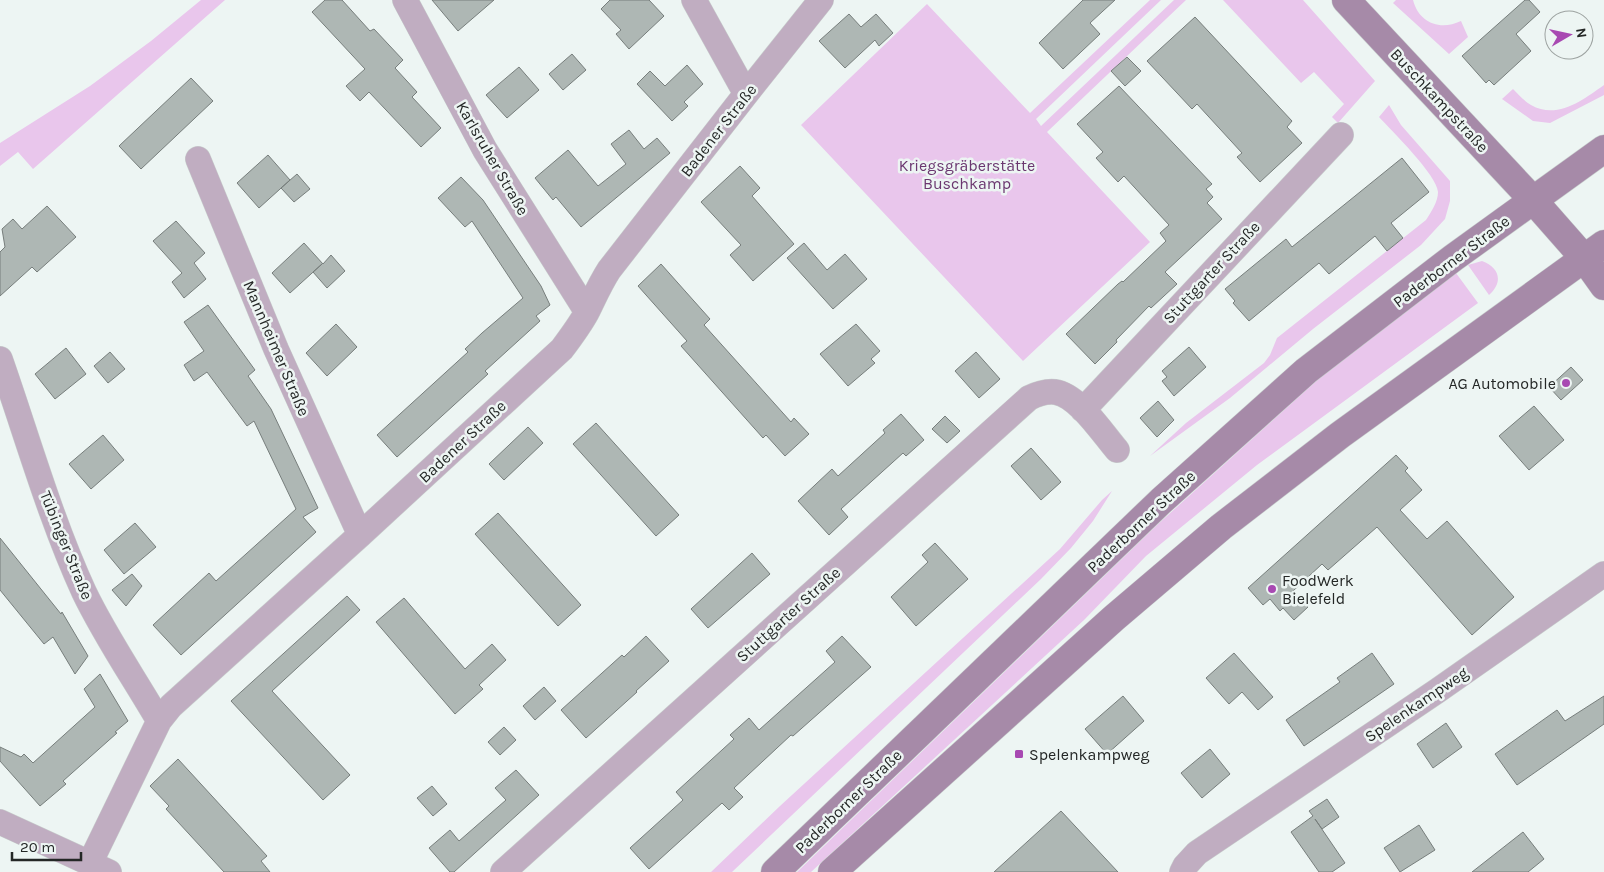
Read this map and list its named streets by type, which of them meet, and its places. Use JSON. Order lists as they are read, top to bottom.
{
  "streets": {
    "main road": ["Buschkampstraße", "Paderborner Straße"],
    "street": [
      "Badener Straße",
      "Karlsruher Straße",
      "Stuttgarter Straße",
      "Mannheimer Straße",
      "Tübinger Straße",
      "Spelenkampweg"
    ]
  },
  "crossings": [
    ["Buschkampstraße", "Paderborner Straße"],
    ["Badener Straße", "Karlsruher Straße"],
    ["Badener Straße", "Mannheimer Straße"],
    ["Badener Straße", "Tübinger Straße"]
  ],
  "parks": ["Kriegsgräberstätte Buschkamp"],
  "places": {
    "other": ["AG Automobile", "FoodWerk Bielefeld"],
    "transit": ["Spelenkampweg"]
  },
  "scale_bar": "20 m",
  "north": "right"
}
